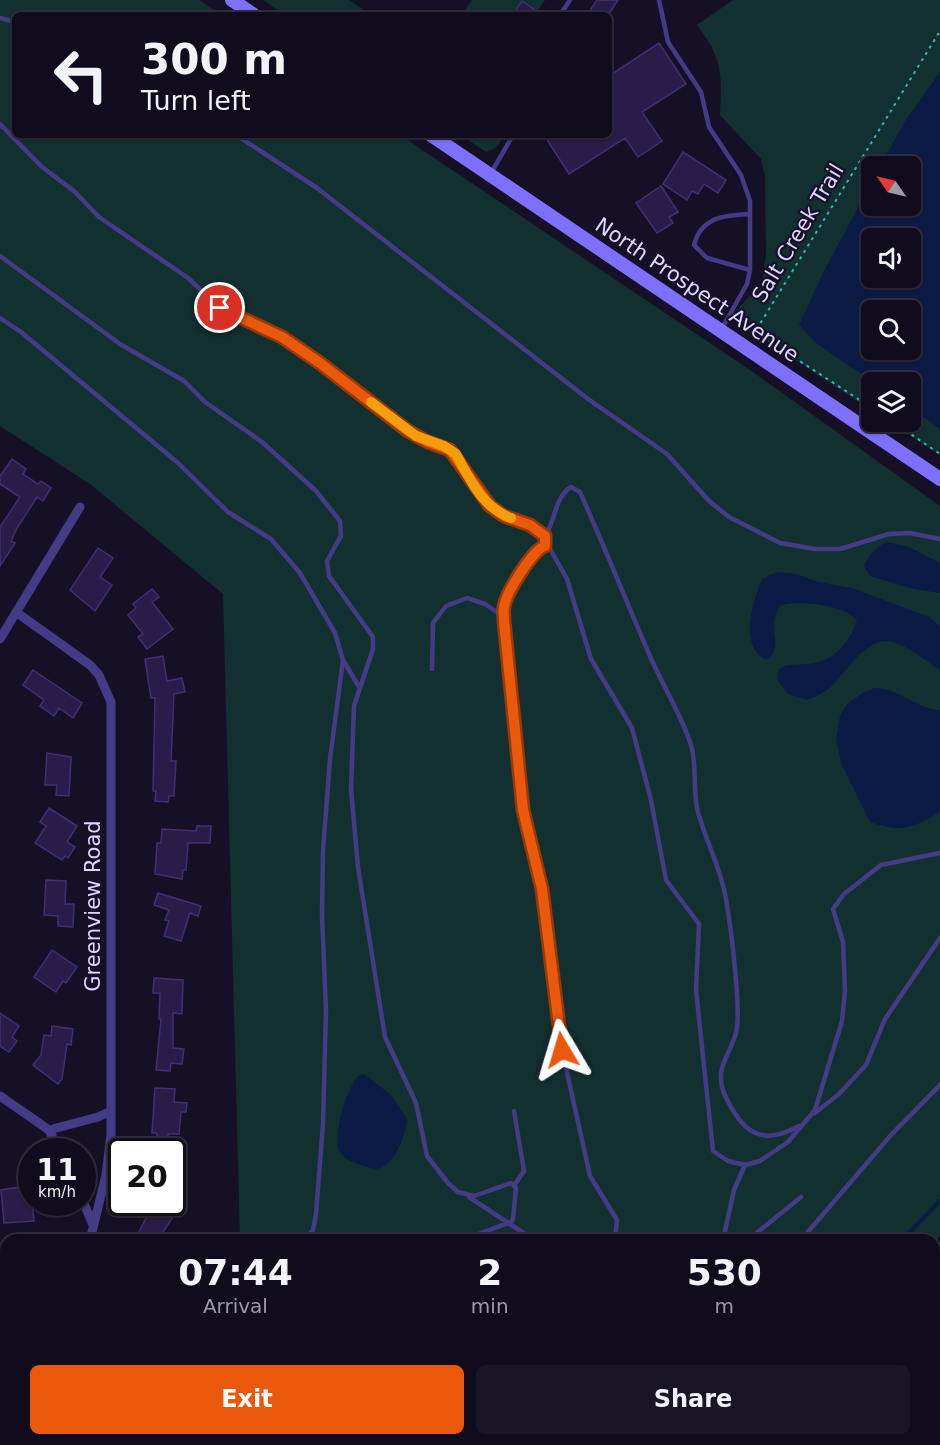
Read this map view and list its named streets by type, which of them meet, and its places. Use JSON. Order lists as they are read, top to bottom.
{
  "streets": {
    "main road": ["North Prospect Avenue"],
    "street": ["Greenview Road"],
    "path": ["Salt Creek Trail"]
  },
  "north": "top left",
  "page": {
    "turn": ["300 m", "Turn left"],
    "speed": "11 km/h",
    "limit": "20",
    "eta": [
      "07:44",
      "Arrival",
      "2",
      "min",
      "530",
      "m"
    ],
    "buttons": ["Exit", "Share"]
  }
}
